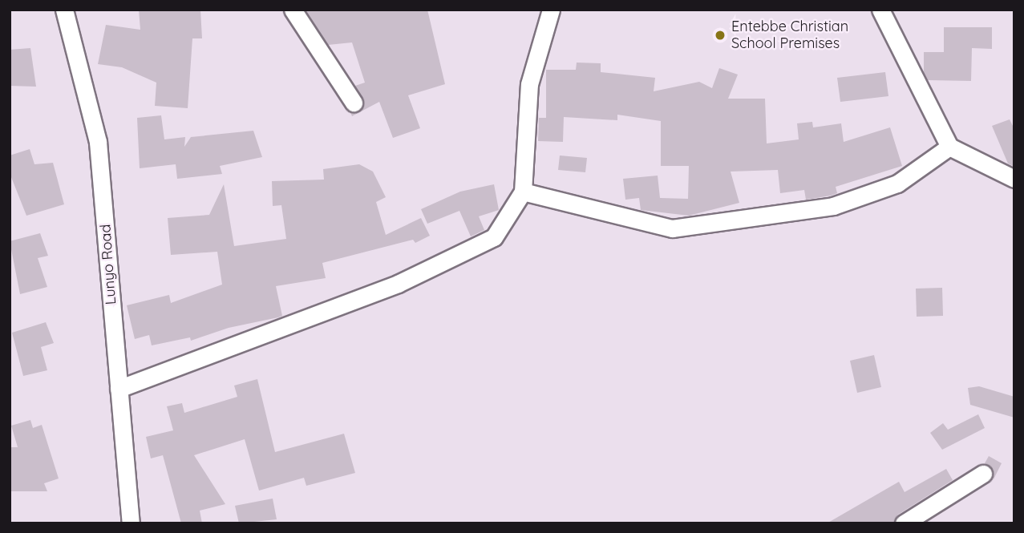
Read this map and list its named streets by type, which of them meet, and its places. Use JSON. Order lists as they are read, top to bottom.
{
  "streets": {
    "street": ["Lunyo Road"]
  },
  "places": ["Entebbe Christian School Premises"]
}
